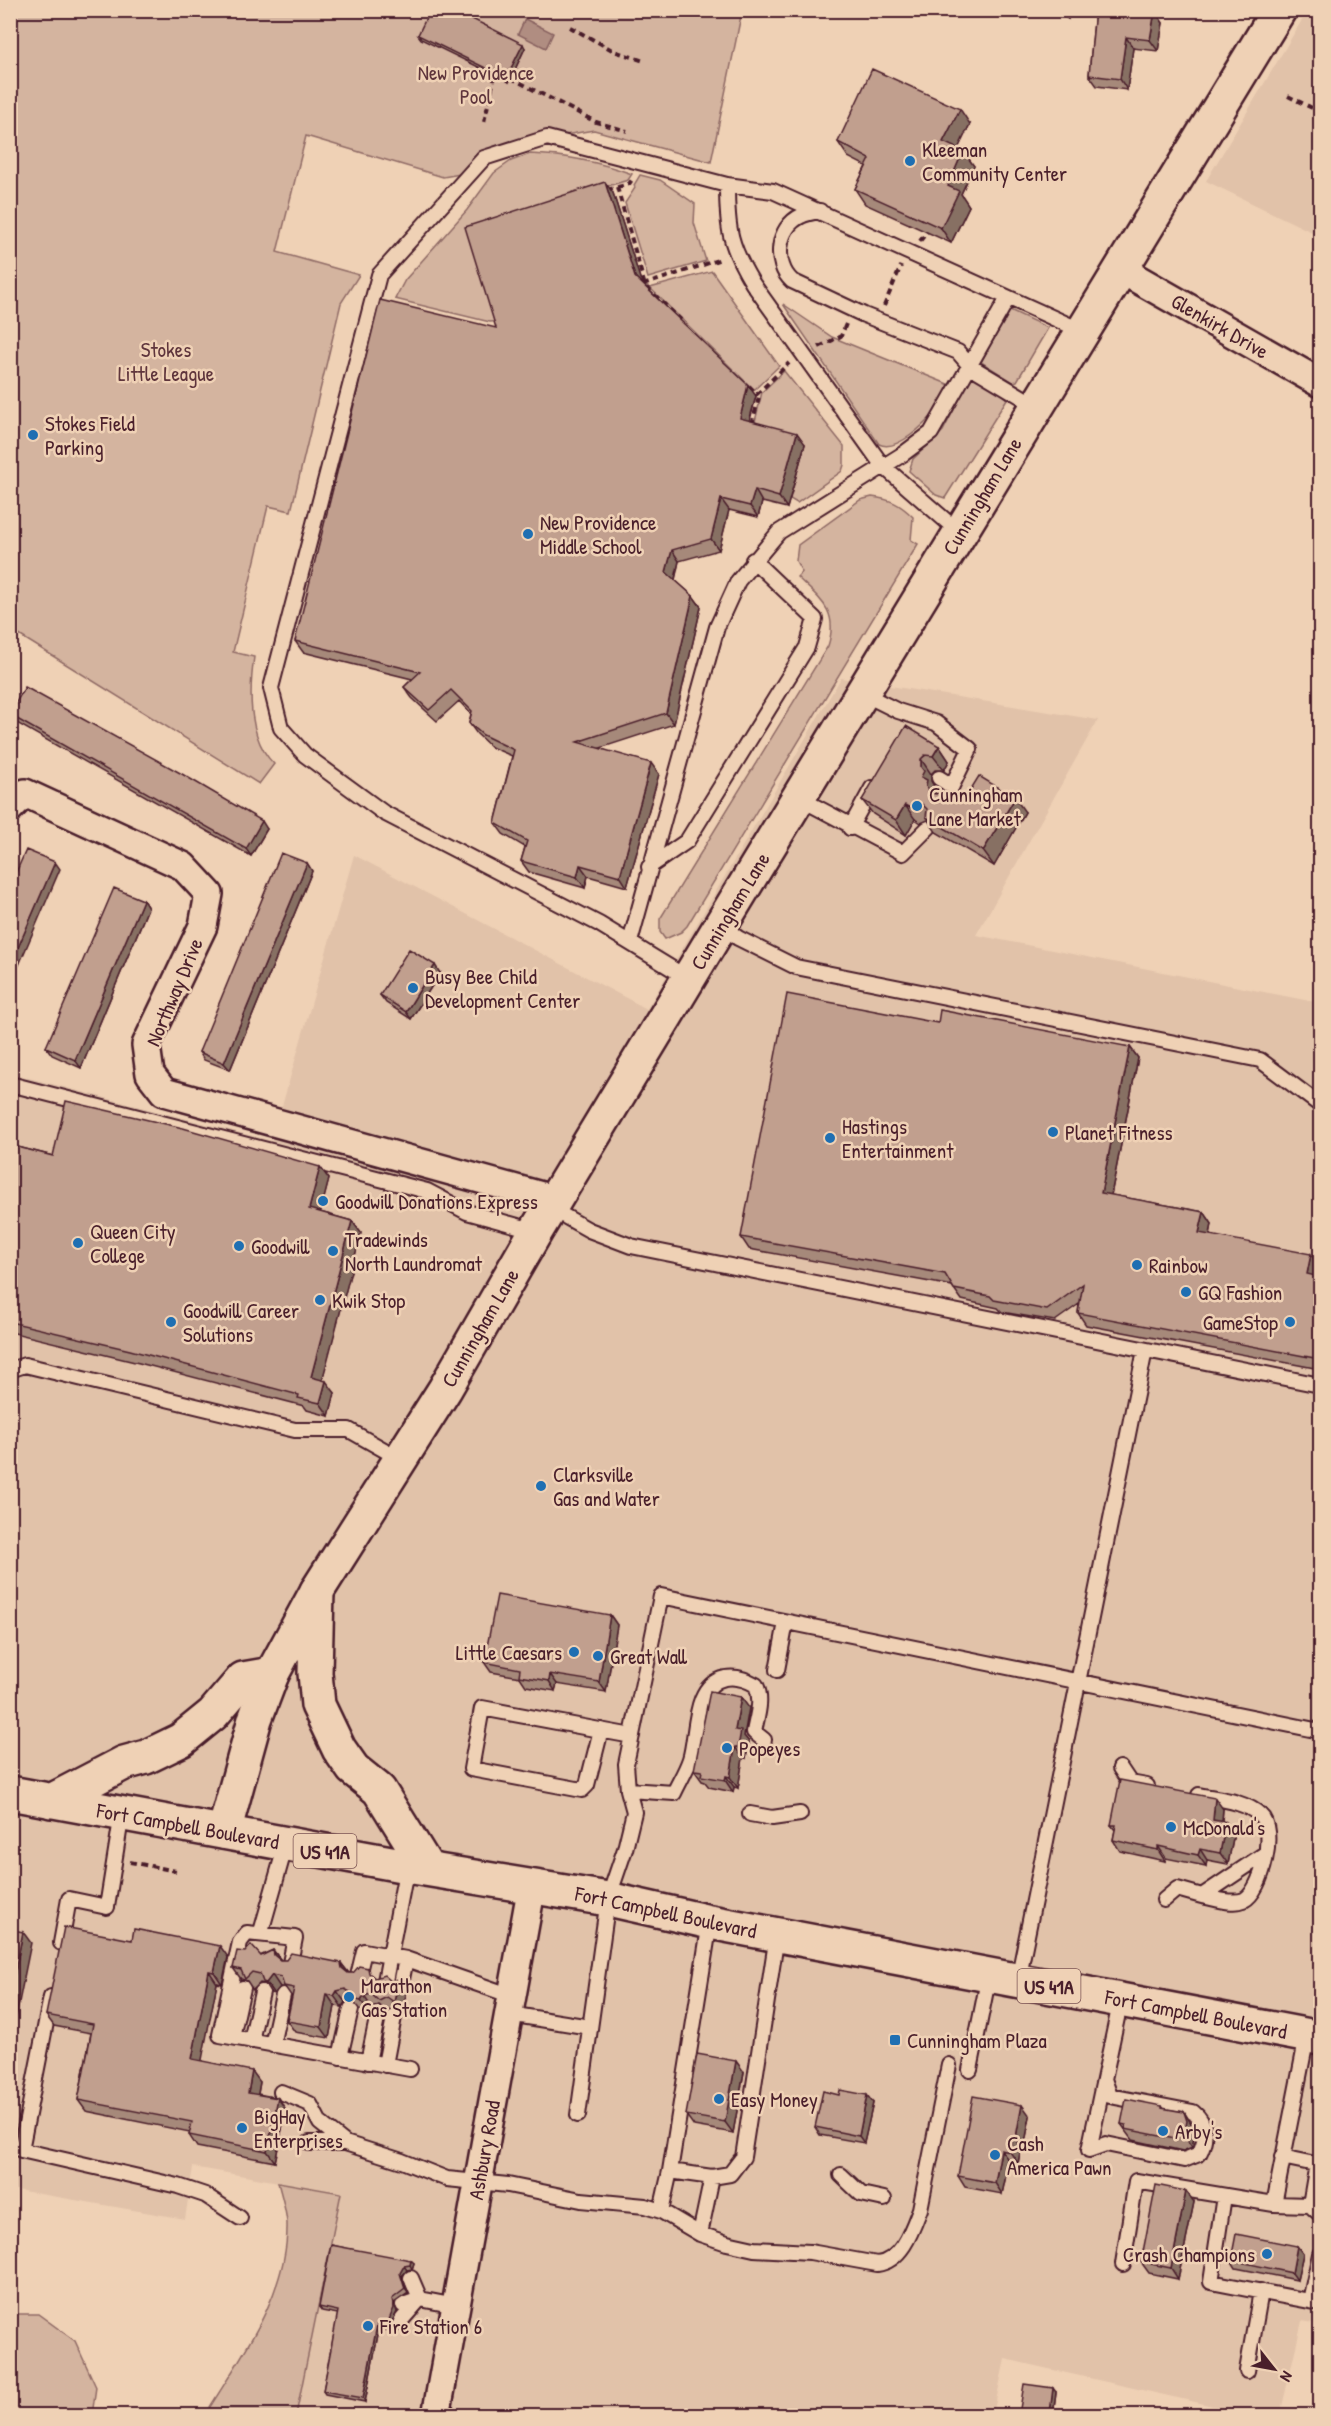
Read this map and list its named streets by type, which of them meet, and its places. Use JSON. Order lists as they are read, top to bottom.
{
  "streets": {
    "main road": ["Cunningham Lane", "Fort Campbell Boulevard", "US 41A"],
    "street": ["Glenkirk Drive", "Northway Drive", "Ashbury Road"]
  },
  "crossings": [
    ["Glenkirk Drive", "Cunningham Lane"],
    ["Cunningham Lane", "Northway Drive"],
    ["Cunningham Lane", "Fort Campbell Boulevard"],
    ["Fort Campbell Boulevard", "Ashbury Road"]
  ],
  "parks": ["New Providence Pool", "Stokes Little League"],
  "places": {
    "other": [
      "Kleeman Community Center",
      "Stokes Field Parking",
      "New Providence Middle School",
      "Cunningham Lane Market",
      "Busy Bee Child Development Center",
      "Planet Fitness",
      "Hastings Entertainment",
      "Goodwill Donations Express",
      "Queen City College",
      "Goodwill",
      "Tradewinds North Laundromat",
      "Rainbow",
      "GQ Fashion",
      "Kwik Stop",
      "Goodwill Career Solutions",
      "GameStop",
      "Clarksville Gas and Water",
      "Little Caesars",
      "Great Wall",
      "Popeyes",
      "McDonald's",
      "Marathon Gas Station",
      "Easy Money",
      "BigHay Enterprises",
      "Arby's",
      "Cash America Pawn",
      "Crash Champions",
      "Fire Station 6"
    ],
    "transit": ["Cunningham Plaza"]
  },
  "north": "bottom right"
}
